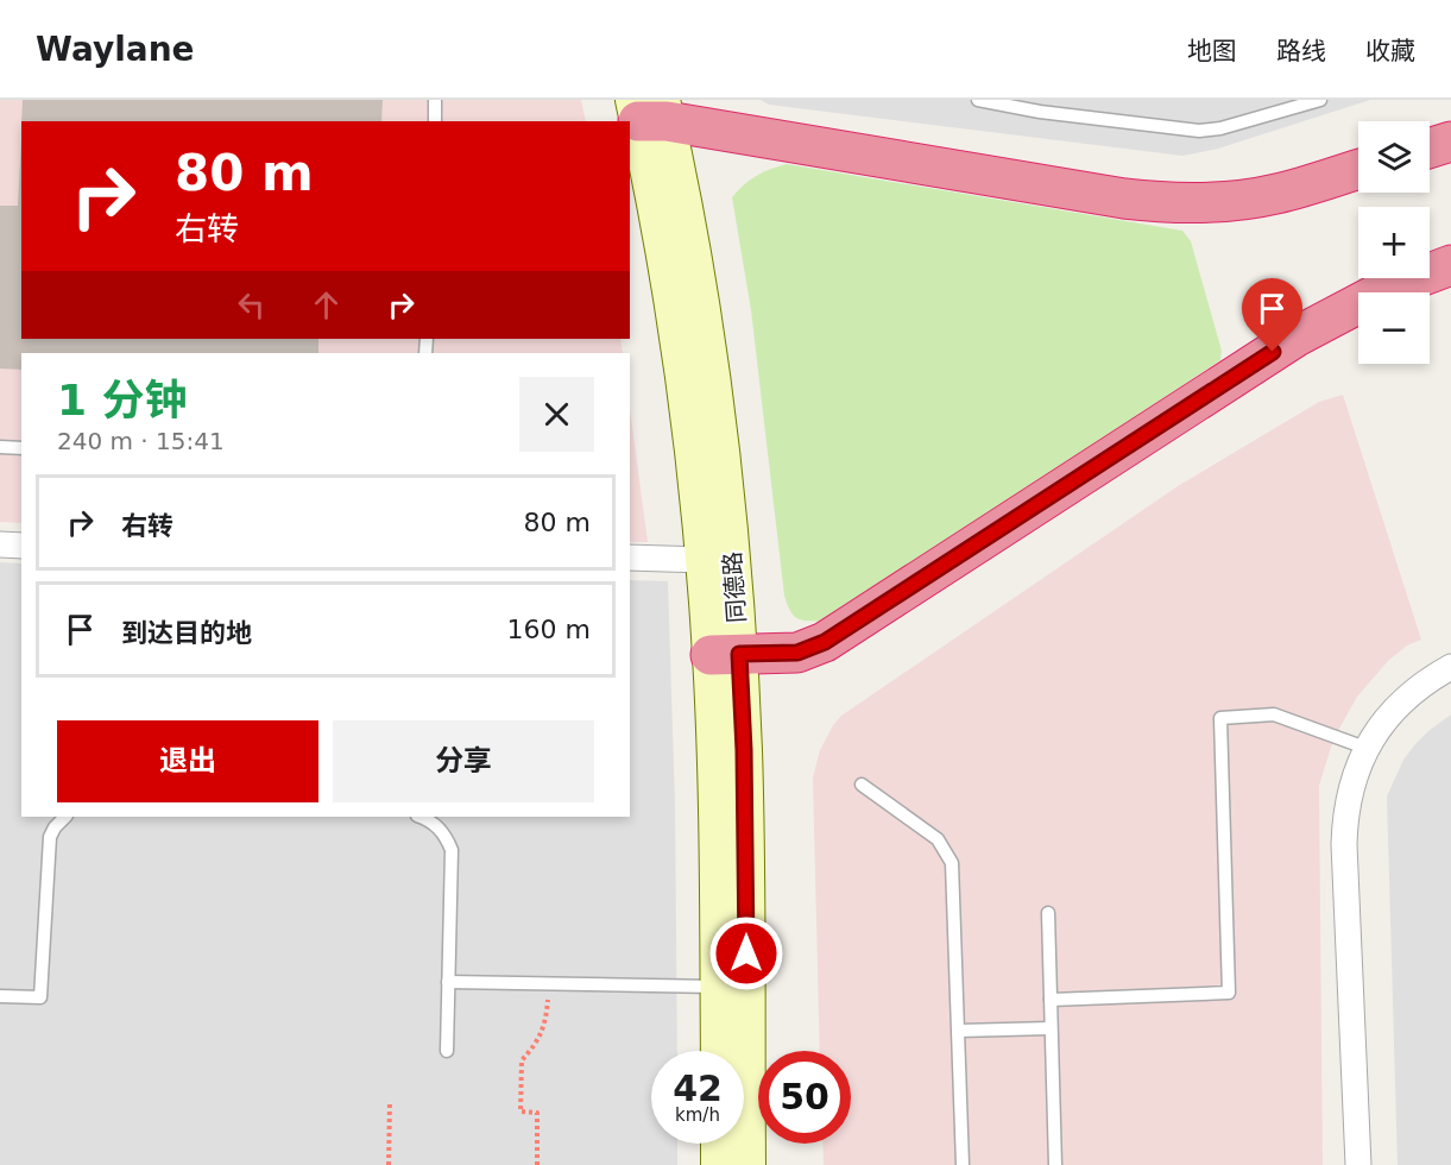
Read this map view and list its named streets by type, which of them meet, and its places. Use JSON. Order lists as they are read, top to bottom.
{
  "streets": {
    "main road": ["同德路"]
  },
  "page": {
    "header": "Waylane",
    "nav": ["地图", "路线", "收藏"],
    "map_buttons": ["+", "−"],
    "turn": ["80 m", "右转"],
    "heading": ["1 分钟", "240 m · 15:41"],
    "list": [
      {
        "name": "右转",
        "value": "80 m"
      },
      {
        "name": "到达目的地",
        "value": "160 m"
      }
    ],
    "buttons": ["退出", "分享"],
    "speed": "42 km/h",
    "limit": "50"
  }
}
